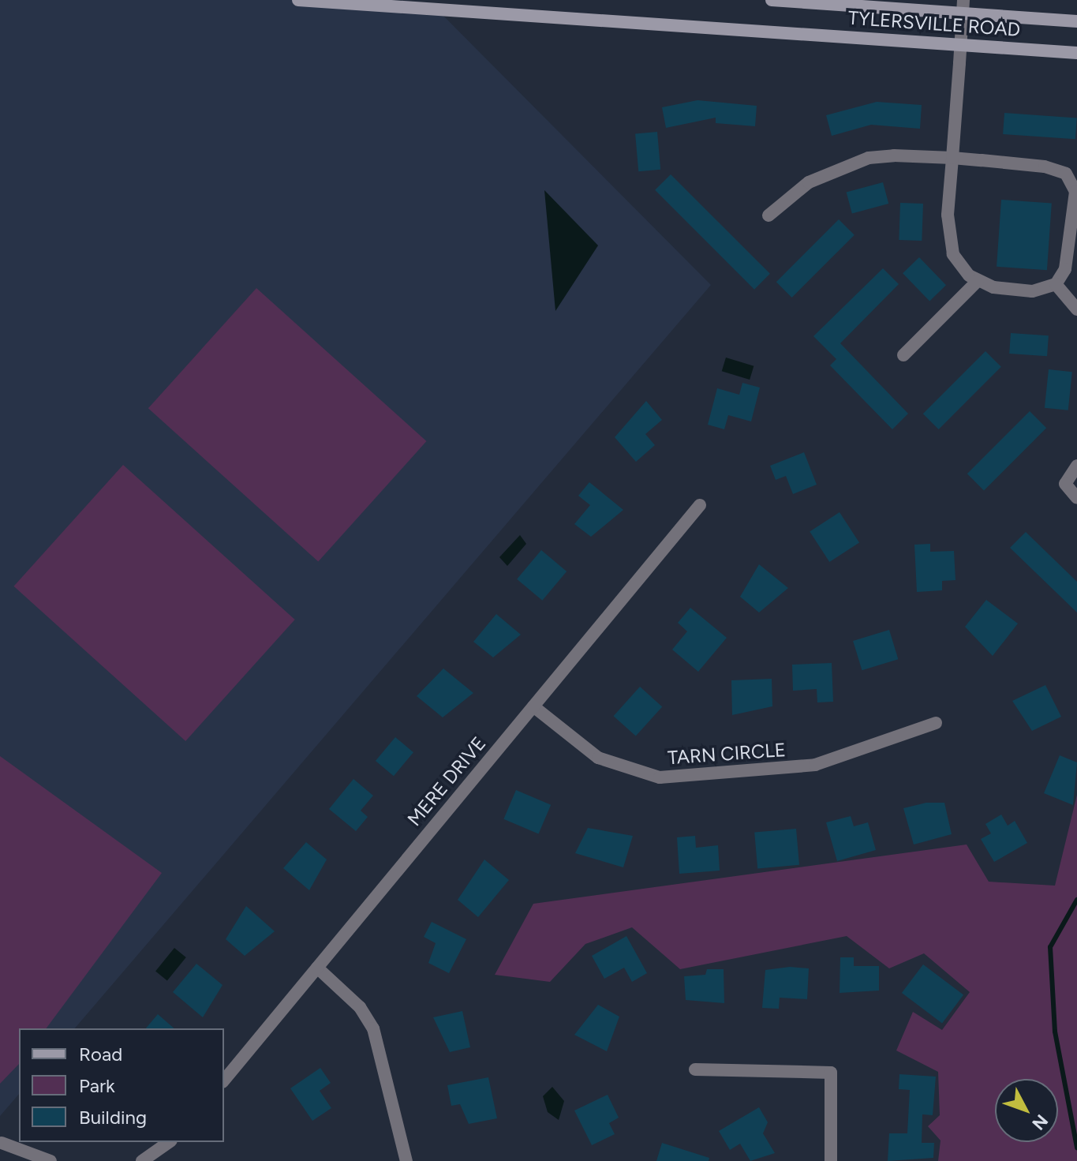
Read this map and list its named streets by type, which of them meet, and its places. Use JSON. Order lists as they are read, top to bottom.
{
  "streets": {
    "main road": ["TYLERSVILLE ROAD"],
    "street": ["TARN CIRCLE", "MERE DRIVE"]
  },
  "crossings": [
    ["TARN CIRCLE", "MERE DRIVE"]
  ],
  "legend": ["Road", "Park", "Building"],
  "north": "bottom right"
}
